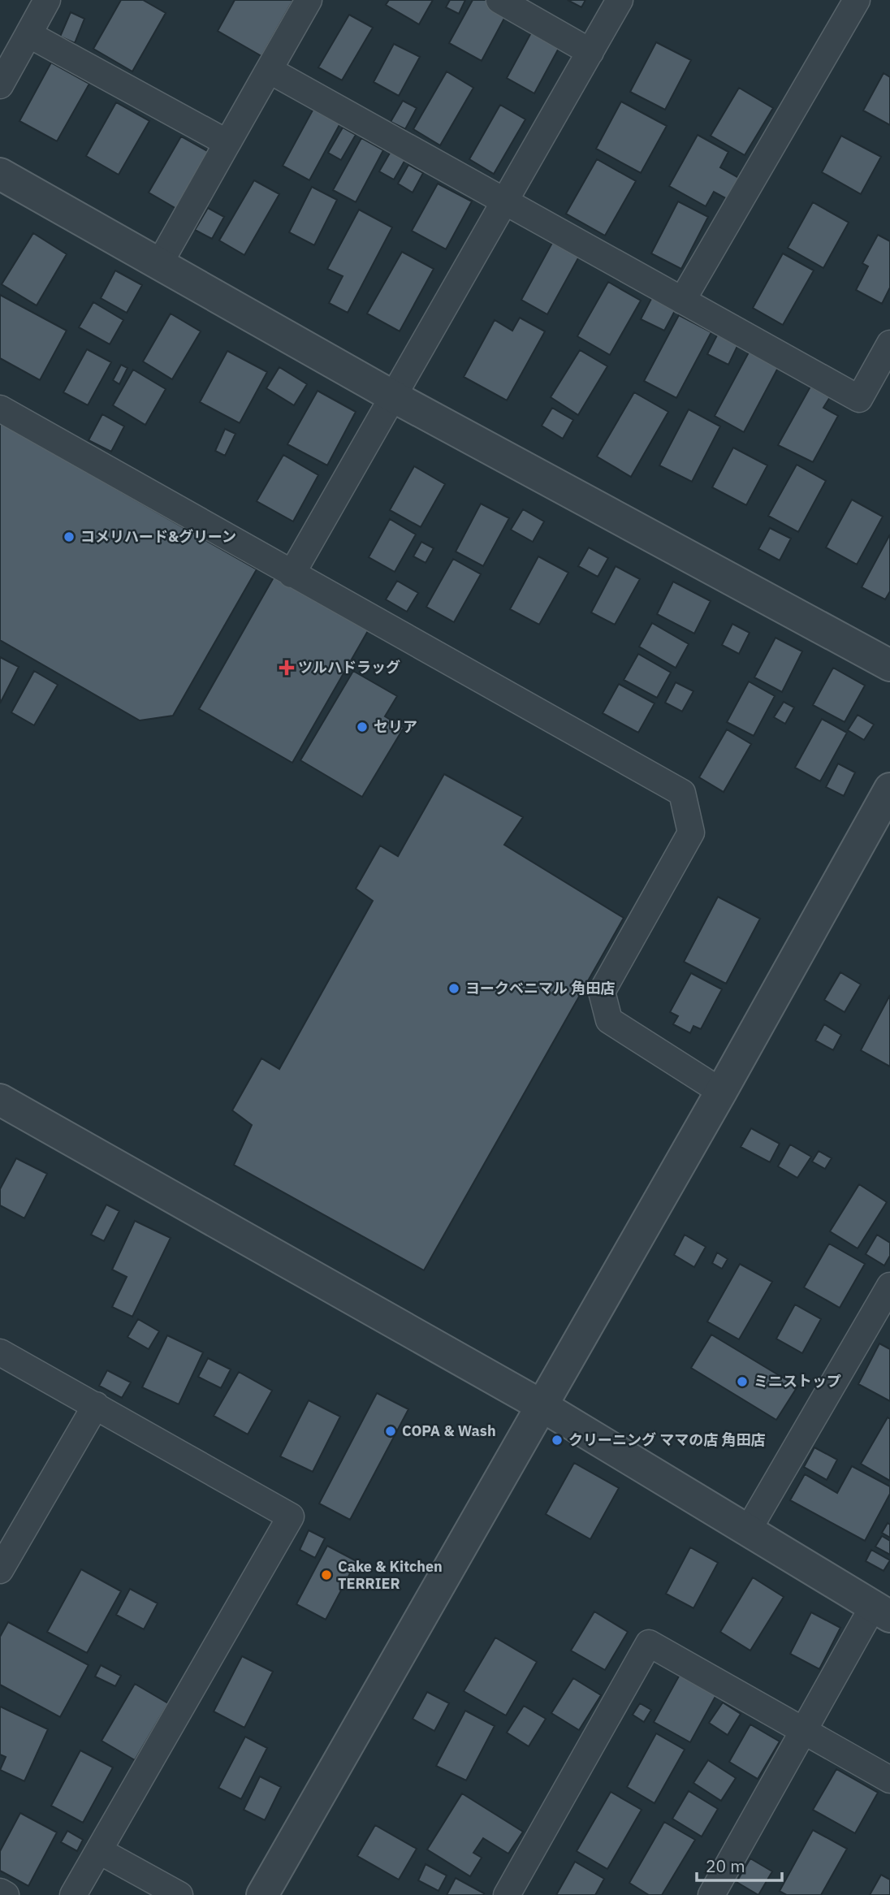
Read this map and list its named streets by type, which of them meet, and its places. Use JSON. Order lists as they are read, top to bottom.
{
  "places": {
    "other": [
      "コメリハード&グリーン",
      "セリア",
      "ヨークベニマル 角田店",
      "ミニストップ",
      "COPA & Wash",
      "クリーニング ママの店 角田店",
      "Cake & Kitchen TERRIER"
    ],
    "health": ["ツルハドラッグ"]
  },
  "scale_bar": "20 m"
}
